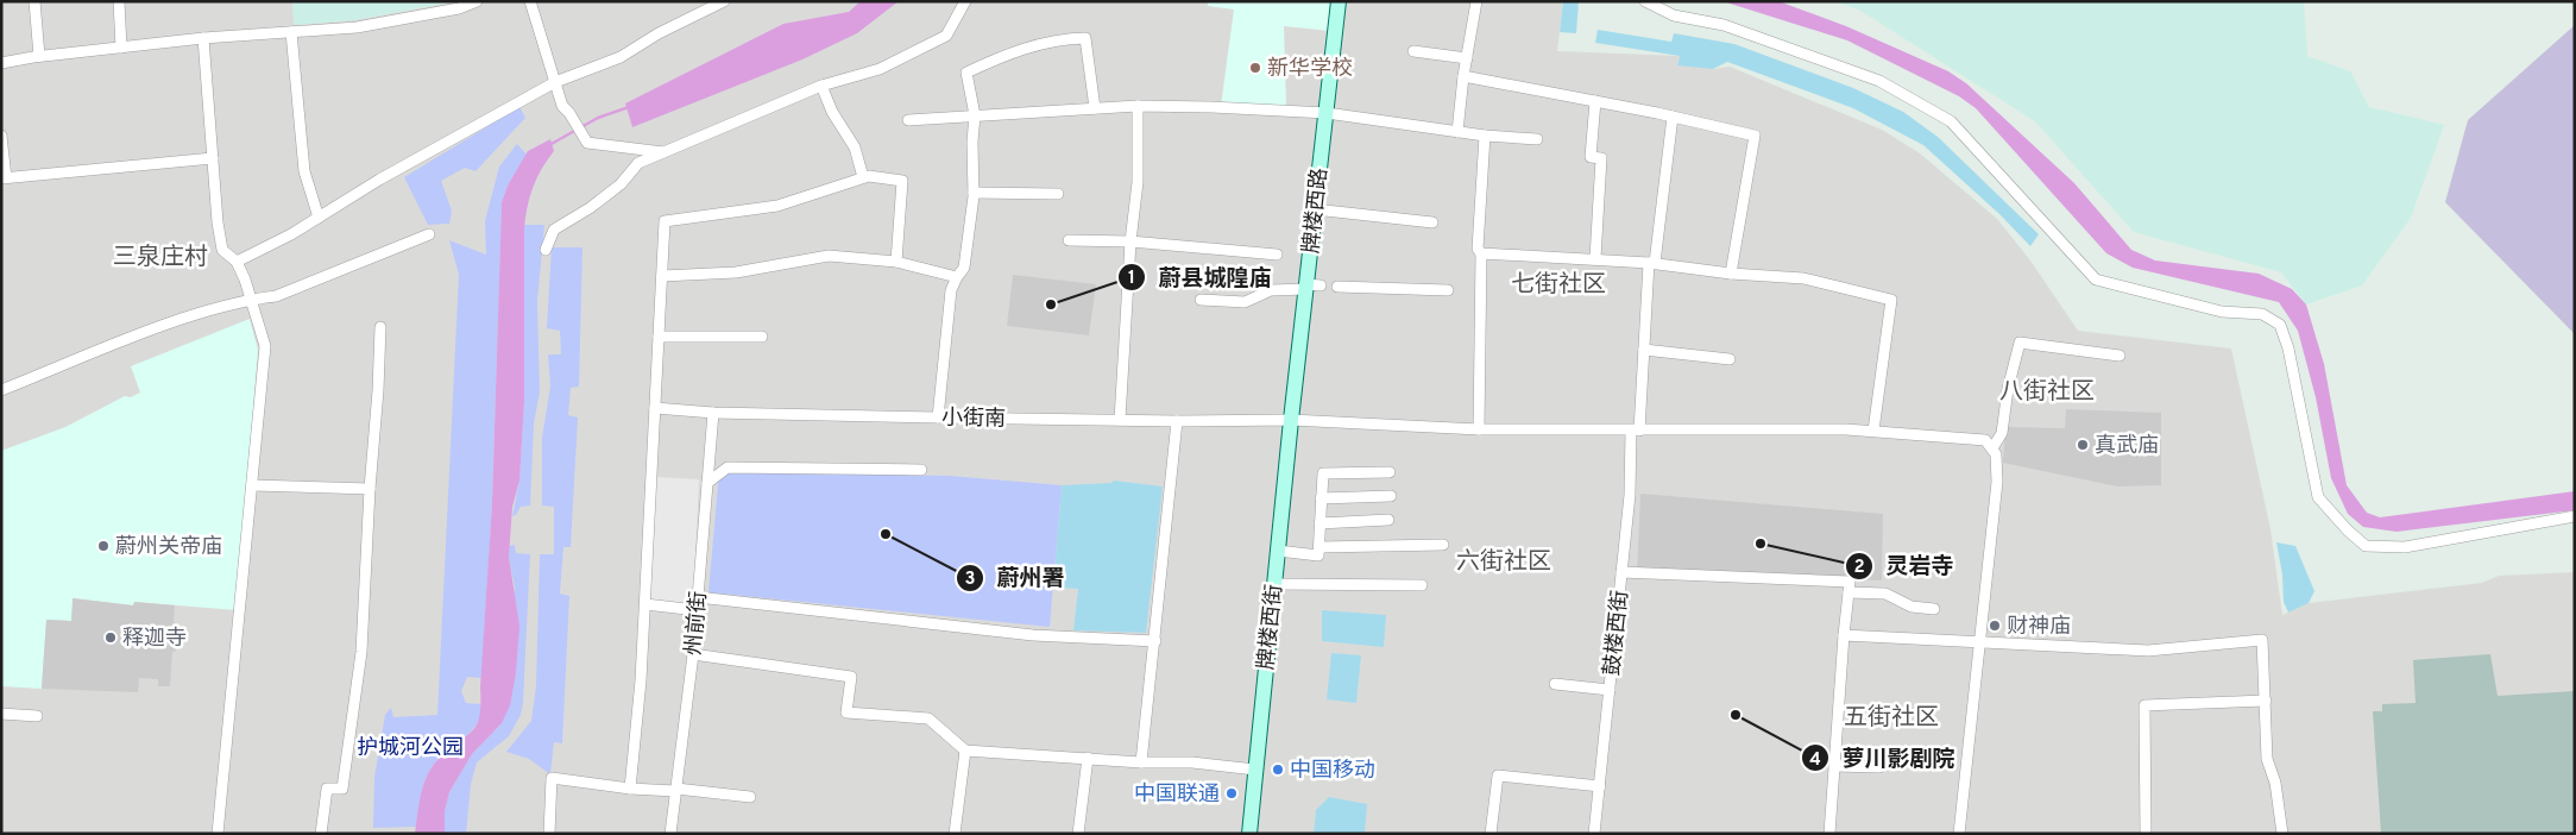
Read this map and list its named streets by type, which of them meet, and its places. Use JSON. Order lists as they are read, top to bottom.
{
  "streets": {
    "main road": ["牌楼西路", "牌楼西街"],
    "street": ["小街南", "州前街", "鼓楼西街"]
  },
  "crossings": [
    ["牌楼西路", "小街南"],
    ["牌楼西路", "牌楼西街"],
    ["小街南", "州前街"],
    ["小街南", "牌楼西街"],
    ["小街南", "鼓楼西街"]
  ],
  "districts": [
    "三泉庄村",
    "七街社区",
    "八街社区",
    "六街社区",
    "五街社区"
  ],
  "parks": ["护城河公园"],
  "places": [
    "新华学校",
    "蔚县城隍庙",
    "真武庙",
    "蔚州署",
    "灵岩寺",
    "蔚州关帝庙",
    "财神庙",
    "释迦寺",
    "萝川影剧院",
    "中国移动",
    "中国联通"
  ]
}
